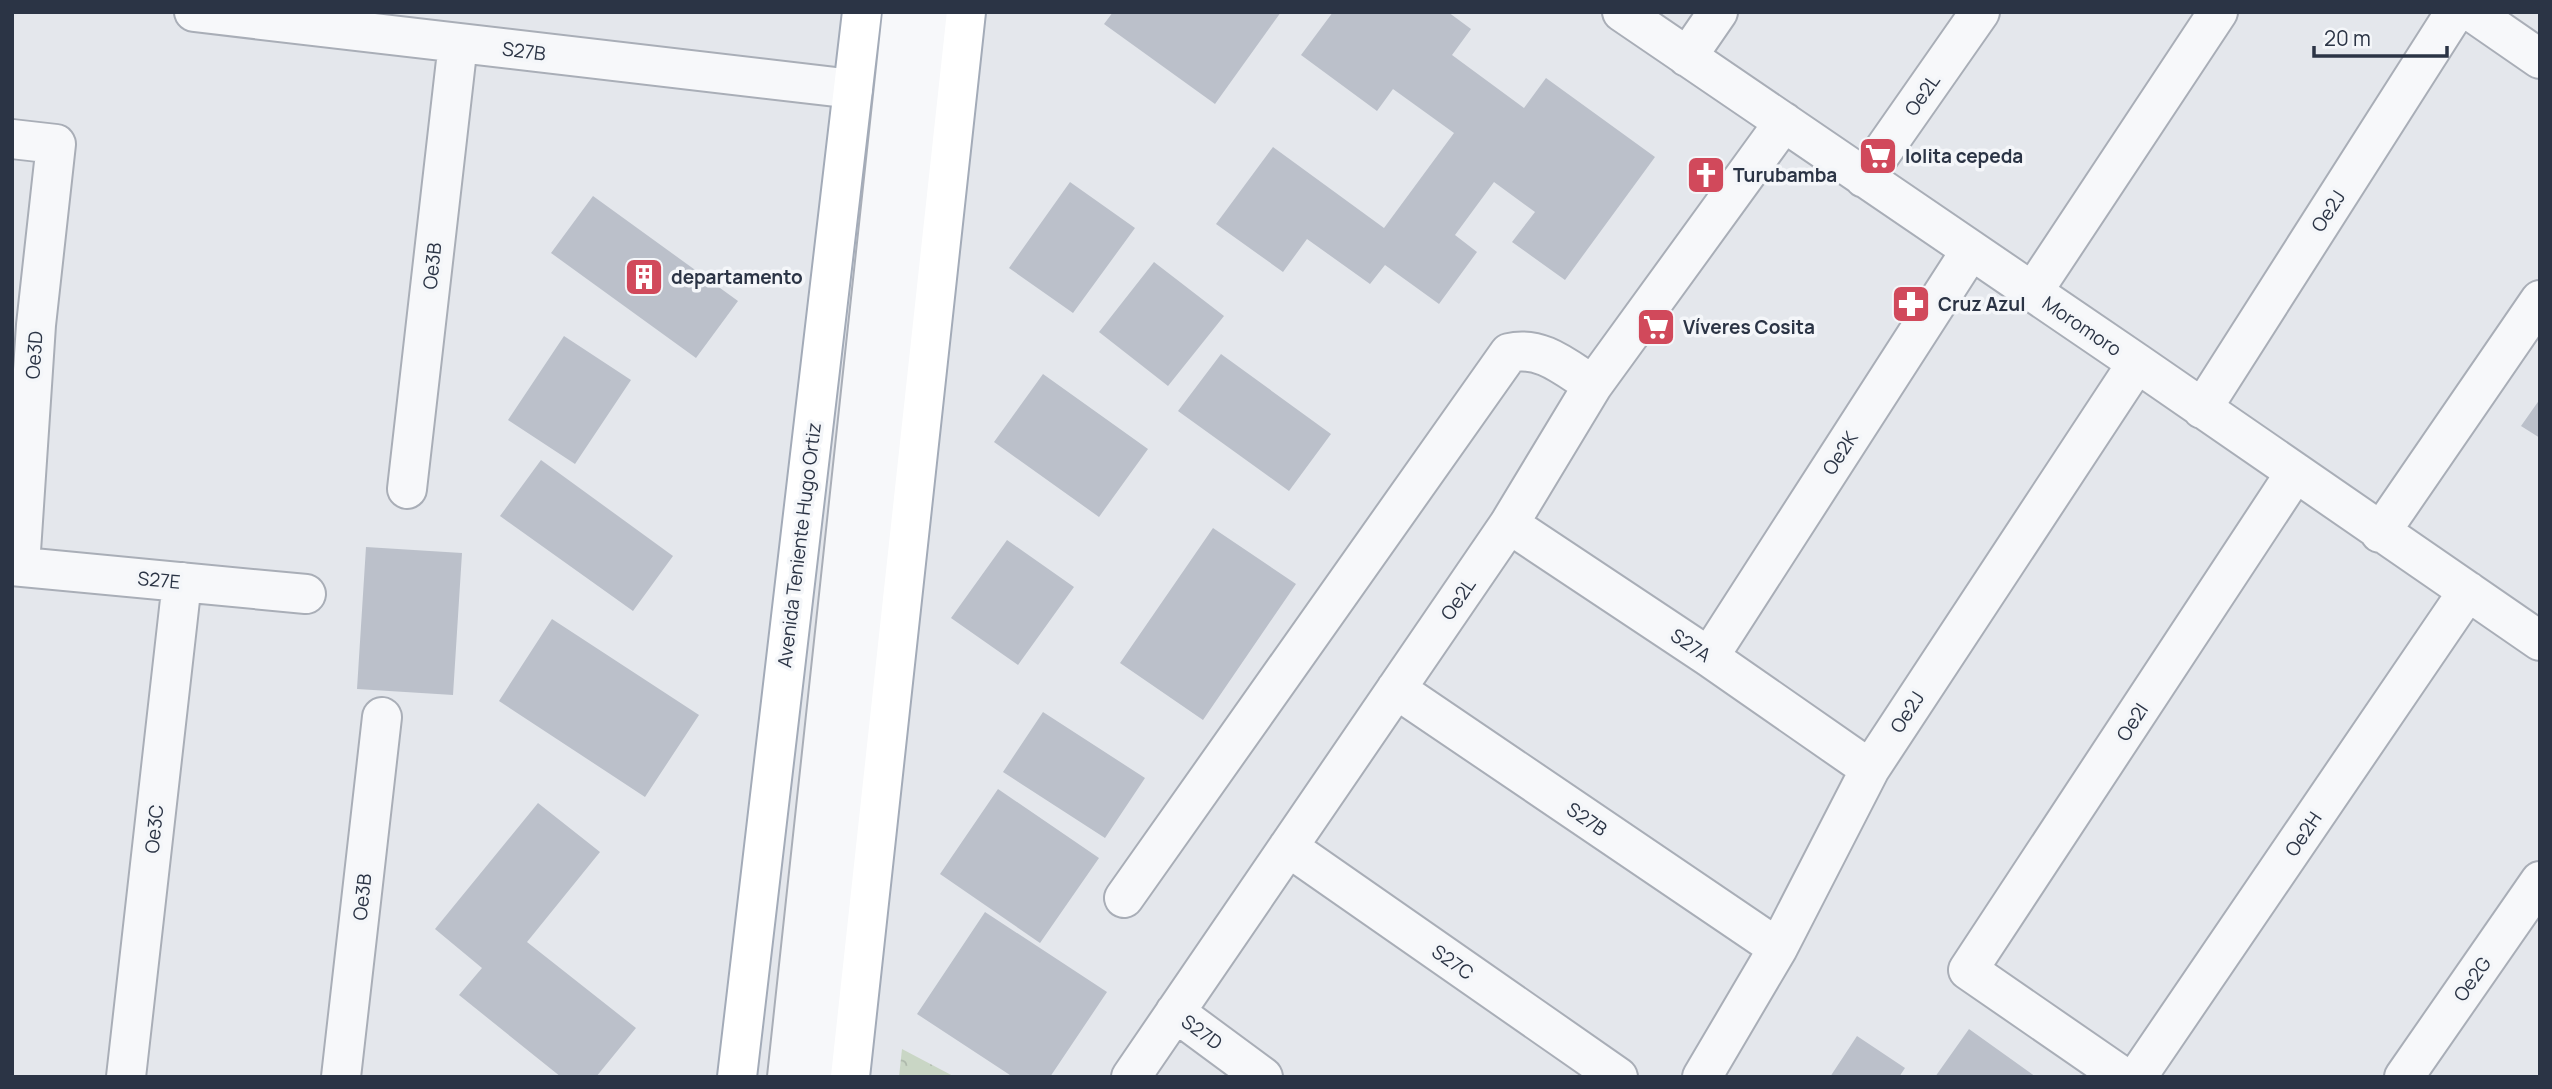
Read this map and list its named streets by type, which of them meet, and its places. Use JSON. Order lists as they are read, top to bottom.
{
  "streets": {
    "main road": ["Avenida Teniente Hugo Ortiz"],
    "street": [
      "S27B",
      "Oe2L",
      "Oe2J",
      "Oe3B",
      "Moromoro",
      "Oe3D",
      "Oe2K",
      "S27E",
      "S27A",
      "Oe2I",
      "Oe3C",
      "Oe2H",
      "S27C",
      "Oe2G",
      "S27D"
    ]
  },
  "crossings": [
    ["S27B", "Oe2L"],
    ["S27B", "Oe2J"],
    ["S27B", "Oe3B"],
    ["S27B", "Avenida Teniente Hugo Ortiz"],
    ["Oe2L", "Moromoro"],
    ["Oe2L", "S27A"],
    ["Oe2L", "S27C"],
    ["Oe2L", "S27D"],
    ["Oe2J", "Moromoro"],
    ["Oe2J", "S27A"],
    ["Moromoro", "Oe2K"],
    ["Moromoro", "Oe2I"],
    ["Moromoro", "Oe2H"],
    ["Oe3D", "S27E"],
    ["Oe2K", "S27A"],
    ["S27E", "Oe3C"]
  ],
  "places": {
    "supermarket": ["lolita cepeda", "Víveres Cosita"],
    "church": ["Turubamba"],
    "building": ["departamento"],
    "pharmacy": ["Cruz Azul"]
  },
  "scale_bar": "20 m"
}
